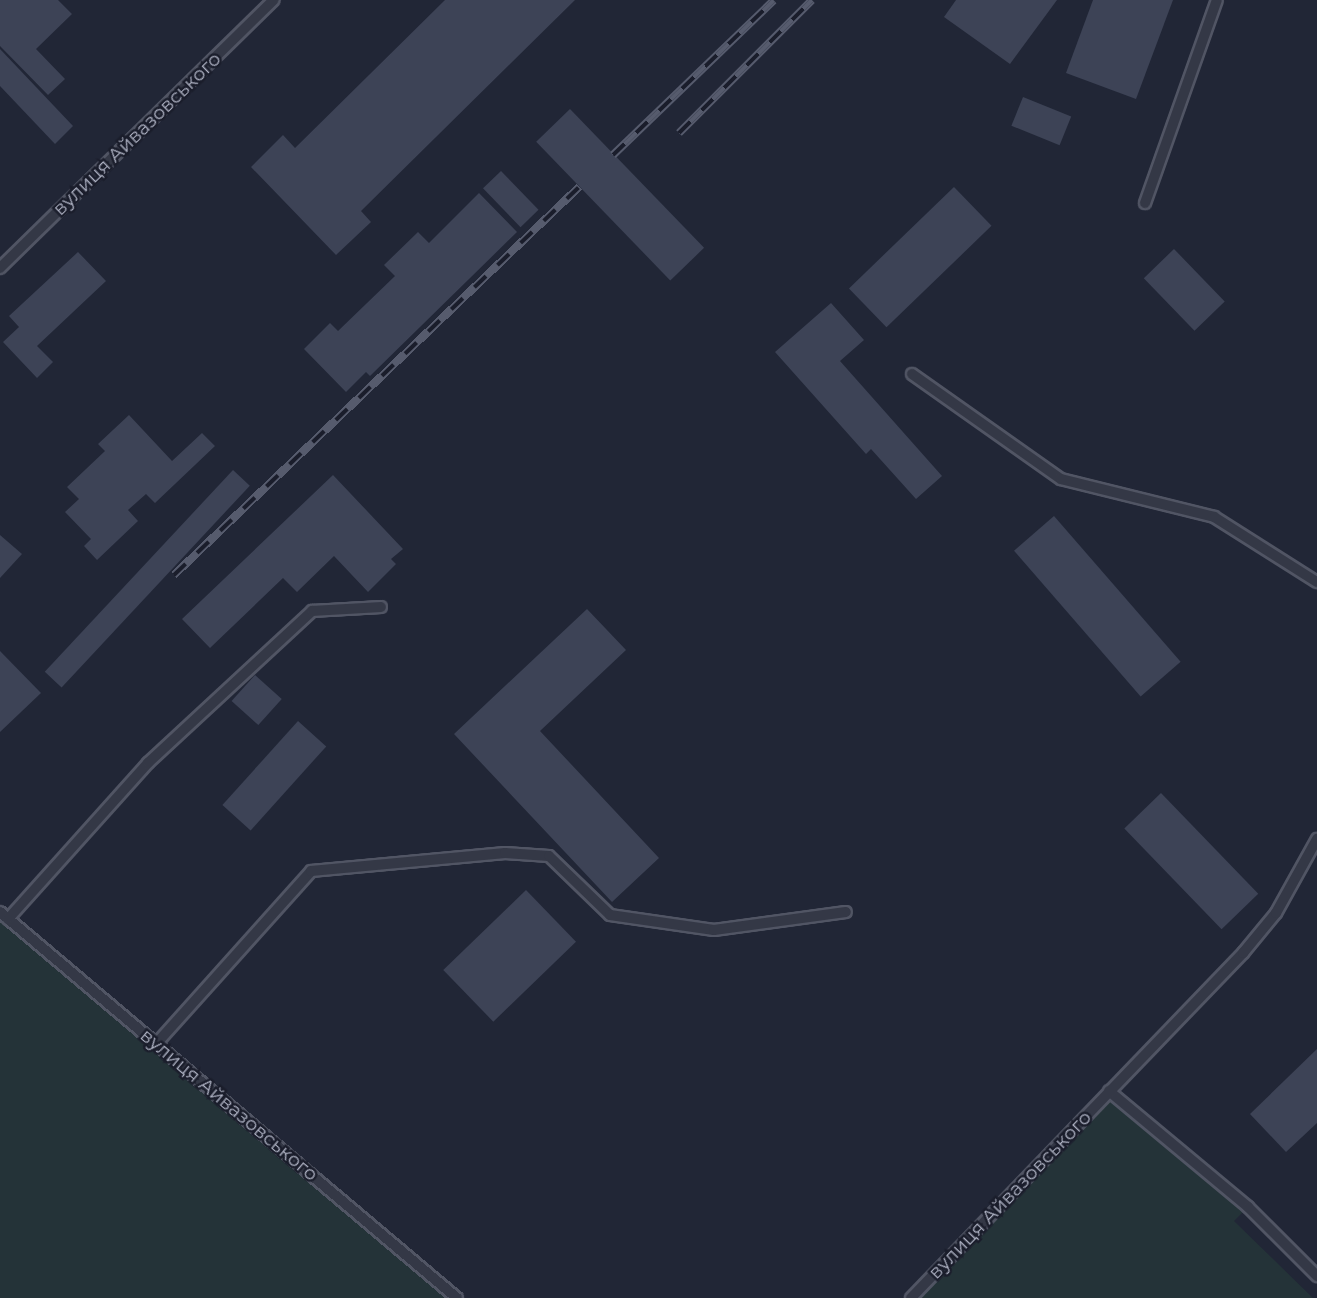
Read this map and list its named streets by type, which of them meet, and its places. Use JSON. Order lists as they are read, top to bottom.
{
  "streets": {
    "lane": ["вулиця Айвазовського"]
  }
}
